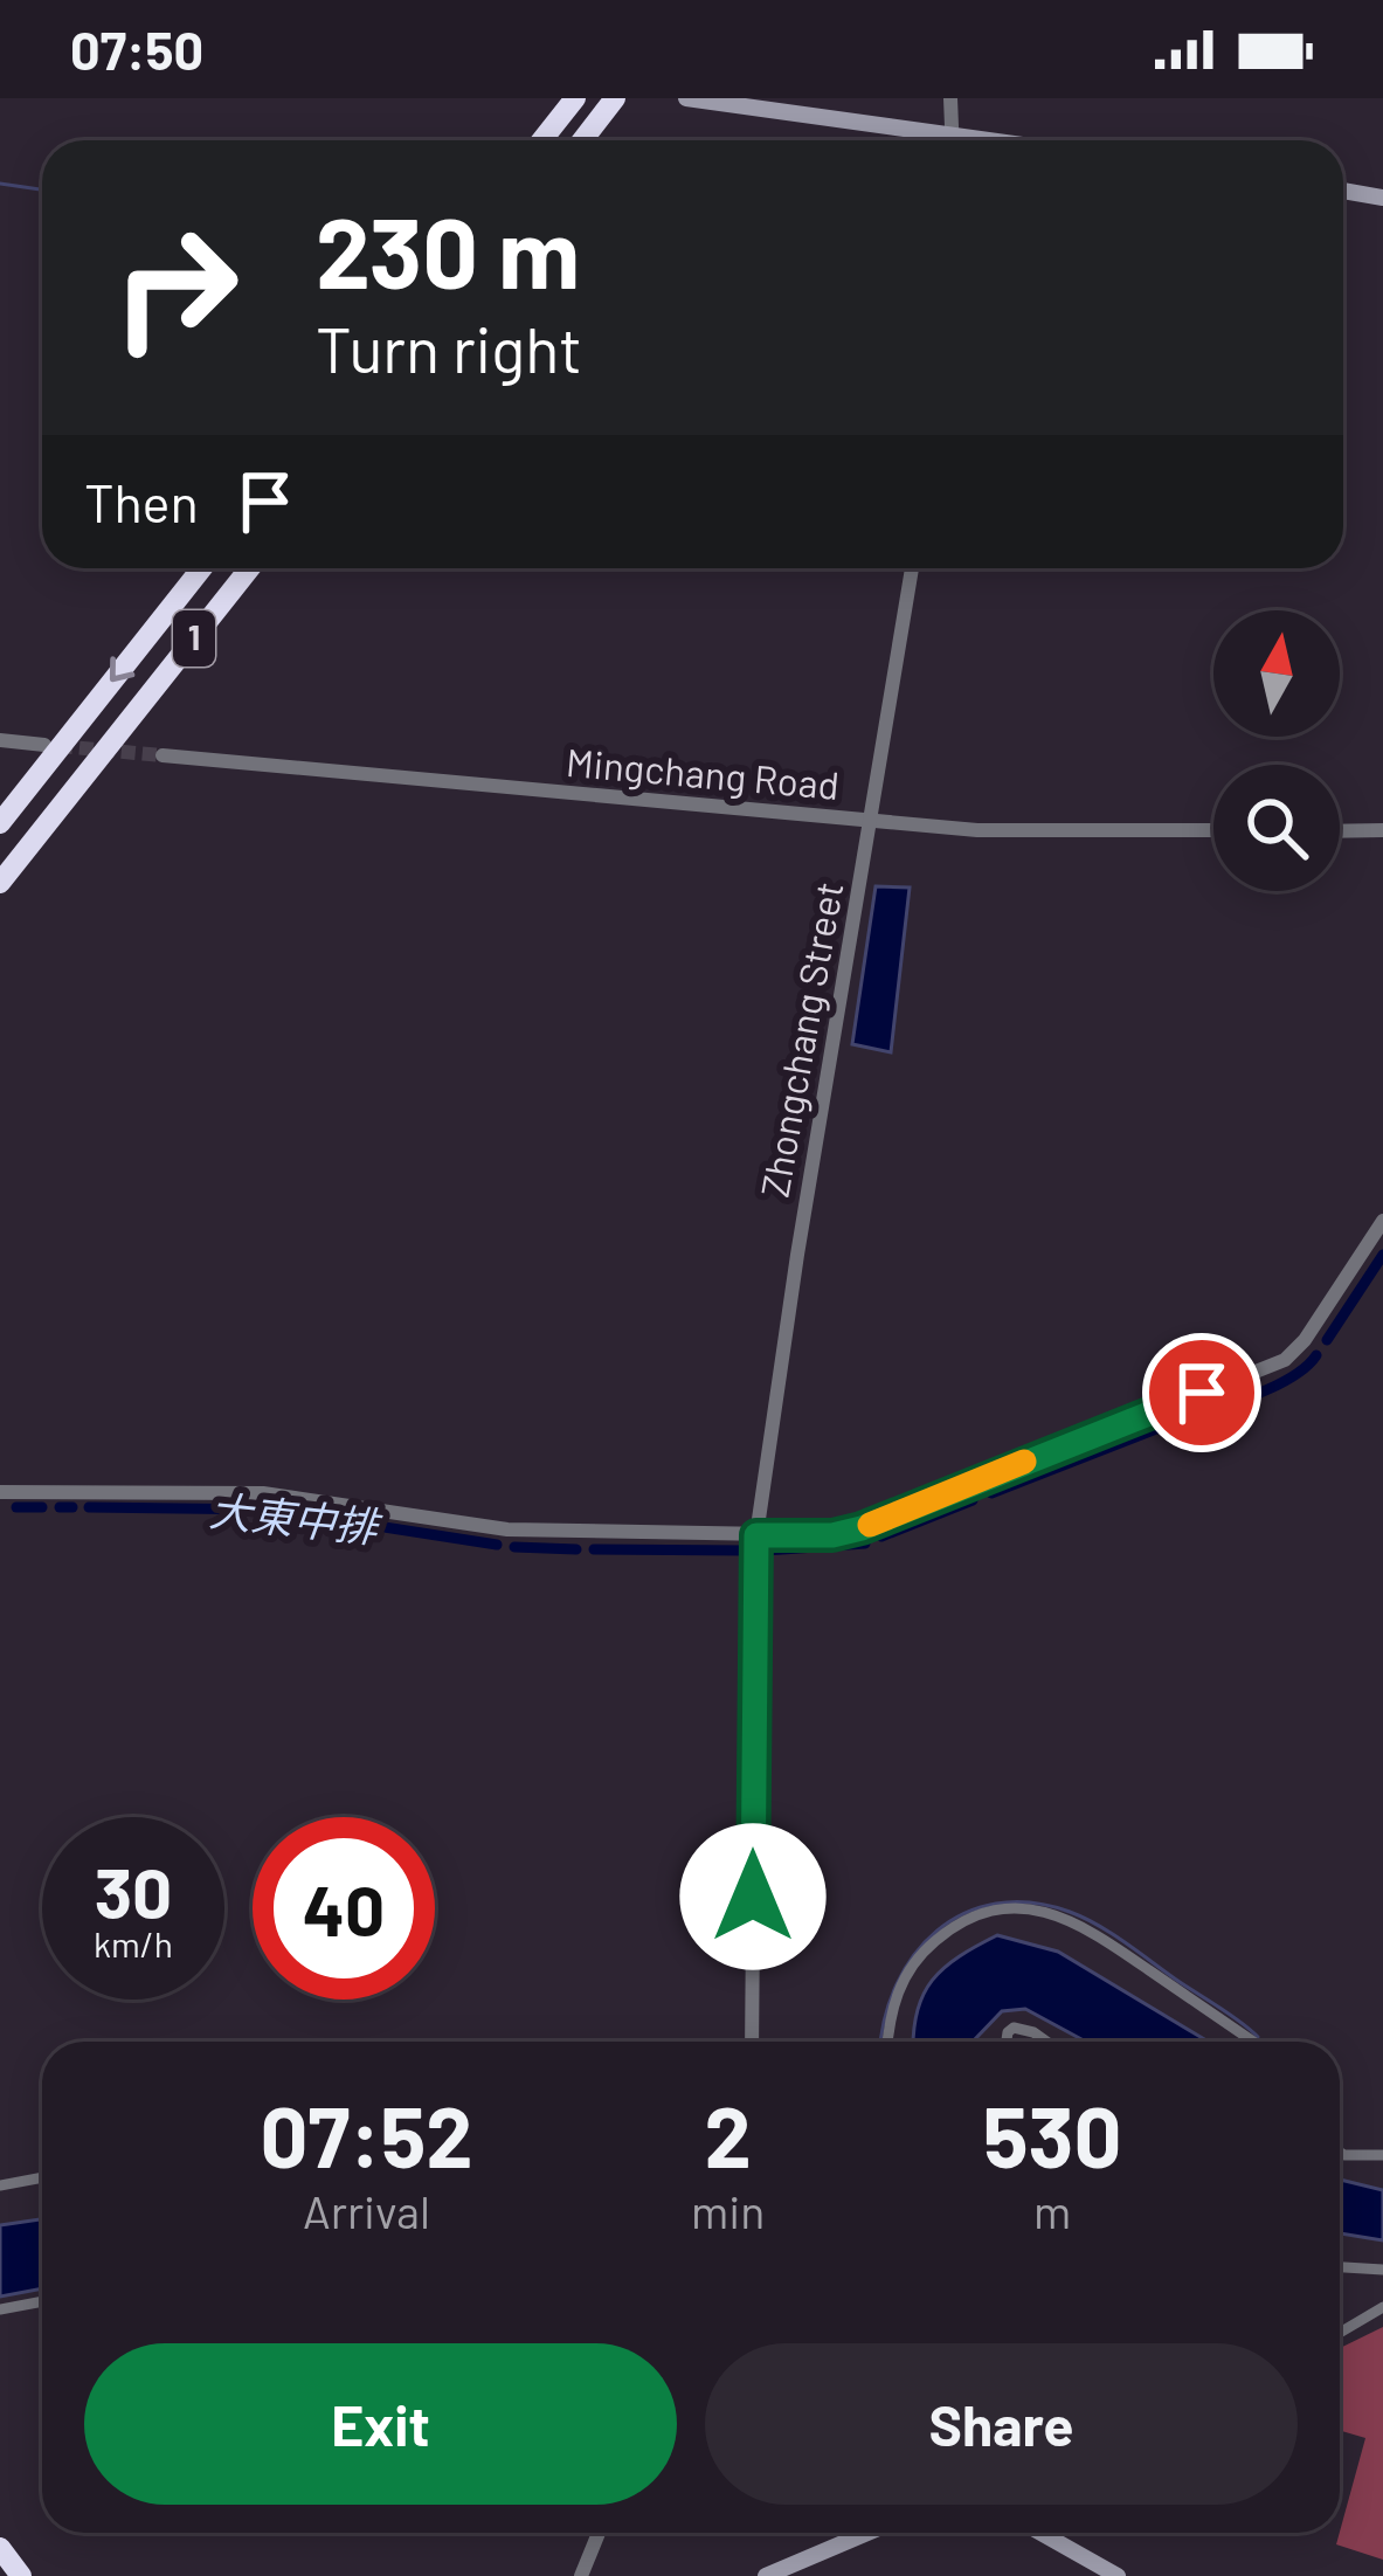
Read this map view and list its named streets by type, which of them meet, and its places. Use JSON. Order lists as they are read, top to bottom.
{
  "streets": {
    "highway": ["1"],
    "street": ["Mingchang Road", "Zhongchang Street"]
  },
  "crossings": [
    ["Mingchang Road", "Zhongchang Street"]
  ],
  "water": ["大東中排"],
  "north": "top",
  "page": {
    "status": "07:50",
    "turn": ["230 m", "Turn right"],
    "then": "Then",
    "speed": "30 km/h",
    "limit": "40",
    "eta": [
      "07:52",
      "Arrival",
      "2",
      "min",
      "530",
      "m"
    ],
    "buttons": ["Exit", "Share"]
  }
}
